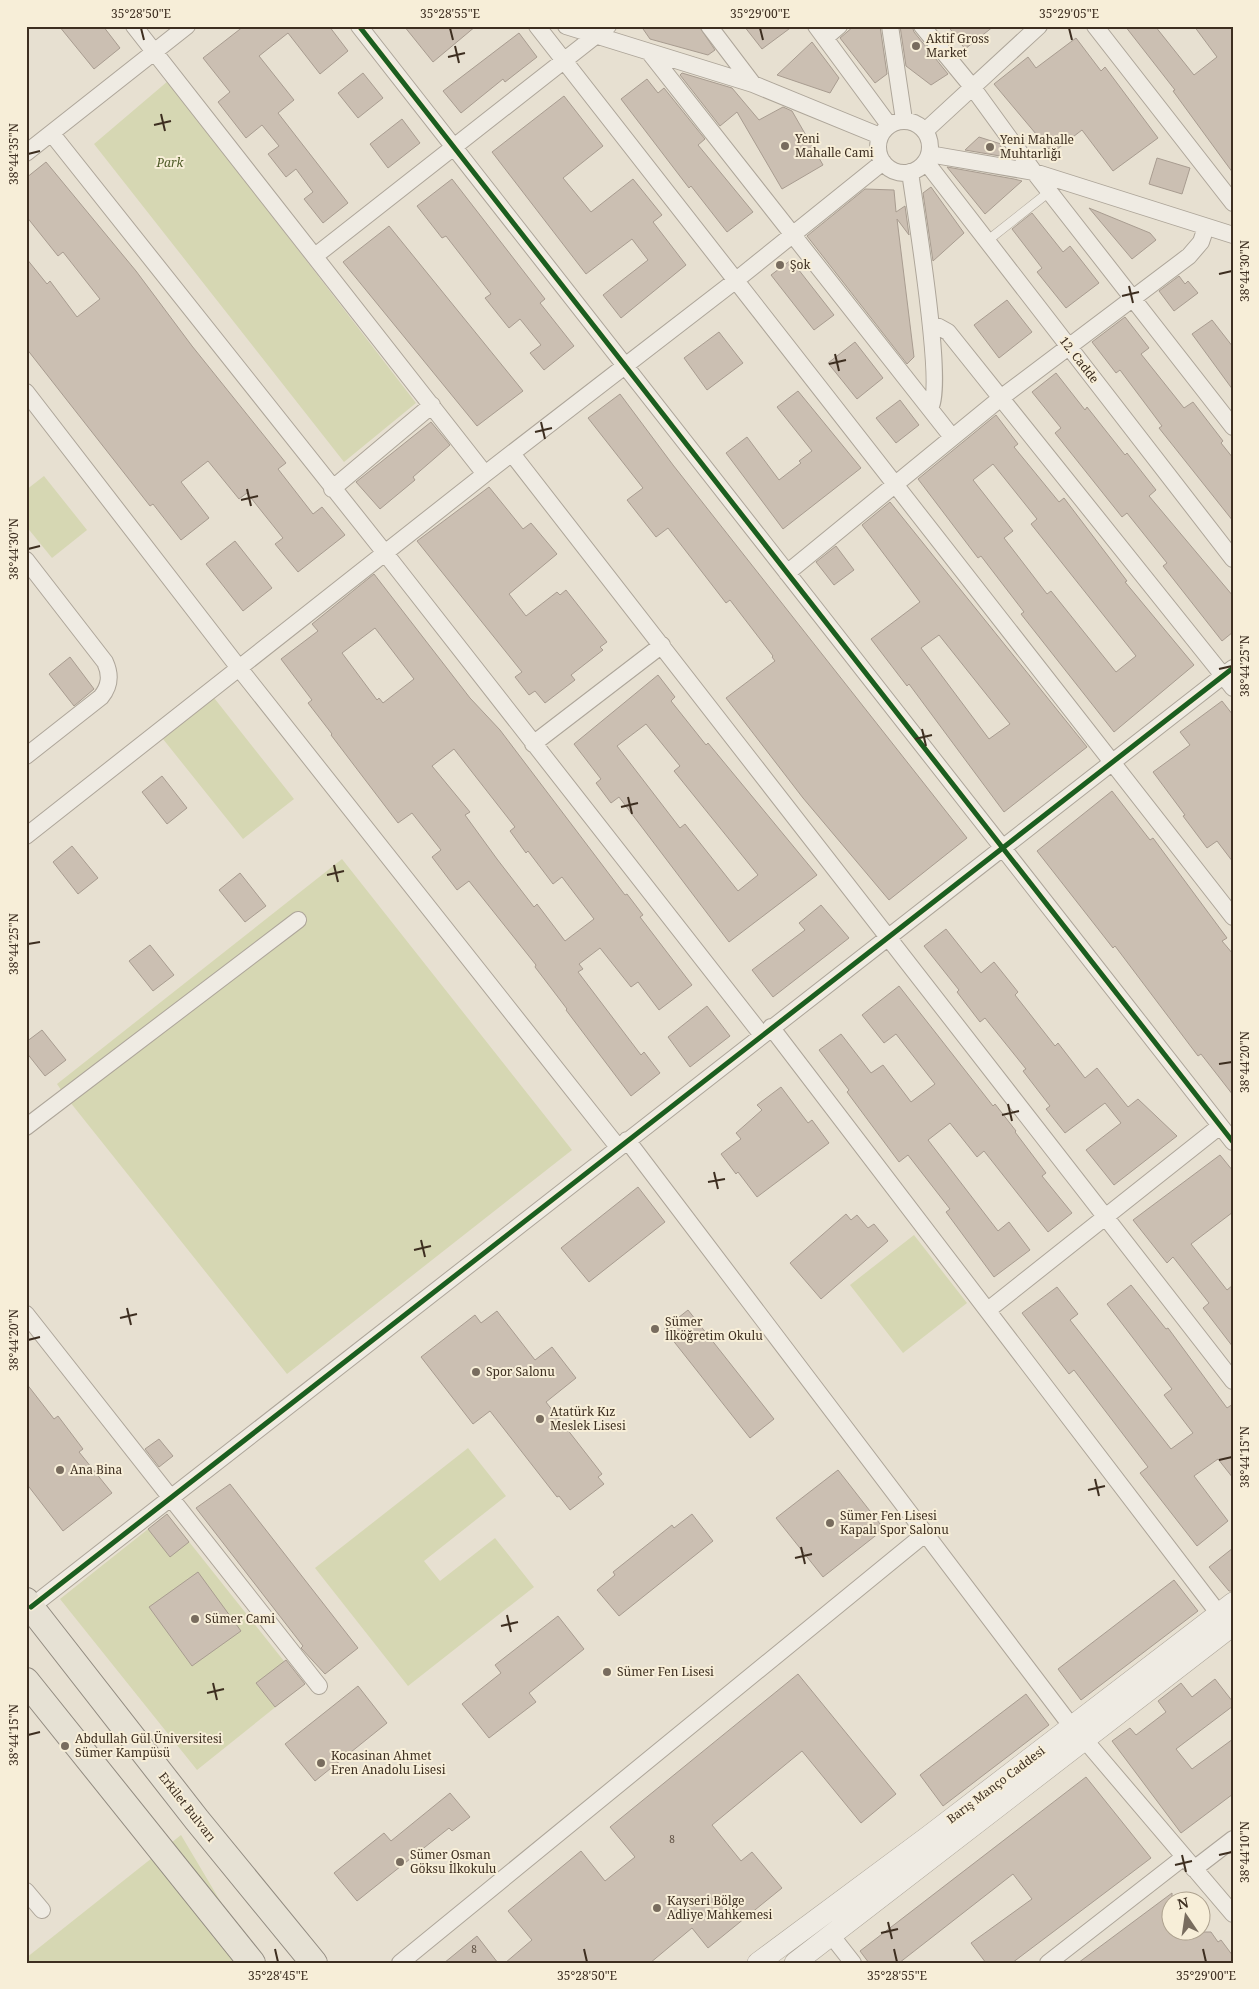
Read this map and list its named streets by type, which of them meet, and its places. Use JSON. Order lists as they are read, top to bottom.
{
  "streets": {
    "main road": ["Erkilet Bulvarı"],
    "street": ["12. Cadde", "Barış Manço Caddesi"]
  },
  "parks": ["Park"],
  "places": [
    "Aktif Gross Market",
    "Yeni Mahalle Cami",
    "Yeni Mahalle Muhtarlığı",
    "Şok",
    "Sümer İlköğretim Okulu",
    "Spor Salonu",
    "Atatürk Kız Meslek Lisesi",
    "Ana Bina",
    "Sümer Fen Lisesi Kapalı Spor Salonu",
    "Sümer Cami",
    "Sümer Fen Lisesi",
    "Abdullah Gül Üniversitesi Sümer Kampüsü",
    "Kocasinan Ahmet Eren Anadolu Lisesi",
    "Sümer Osman Göksu İlkokulu",
    "Kayseri Bölge Adliye Mahkemesi"
  ],
  "house_numbers": ["8", "8"],
  "north": "top",
  "coordinates": [
    "35°28'50\"E",
    "35°28'55\"E",
    "35°29'00\"E",
    "35°29'05\"E",
    "38°44'35\"N",
    "38°44'30\"N",
    "38°44'25\"N",
    "38°44'20\"N",
    "38°44'15\"N",
    "38°44'10\"N",
    "35°28'45\"E"
  ]
}
